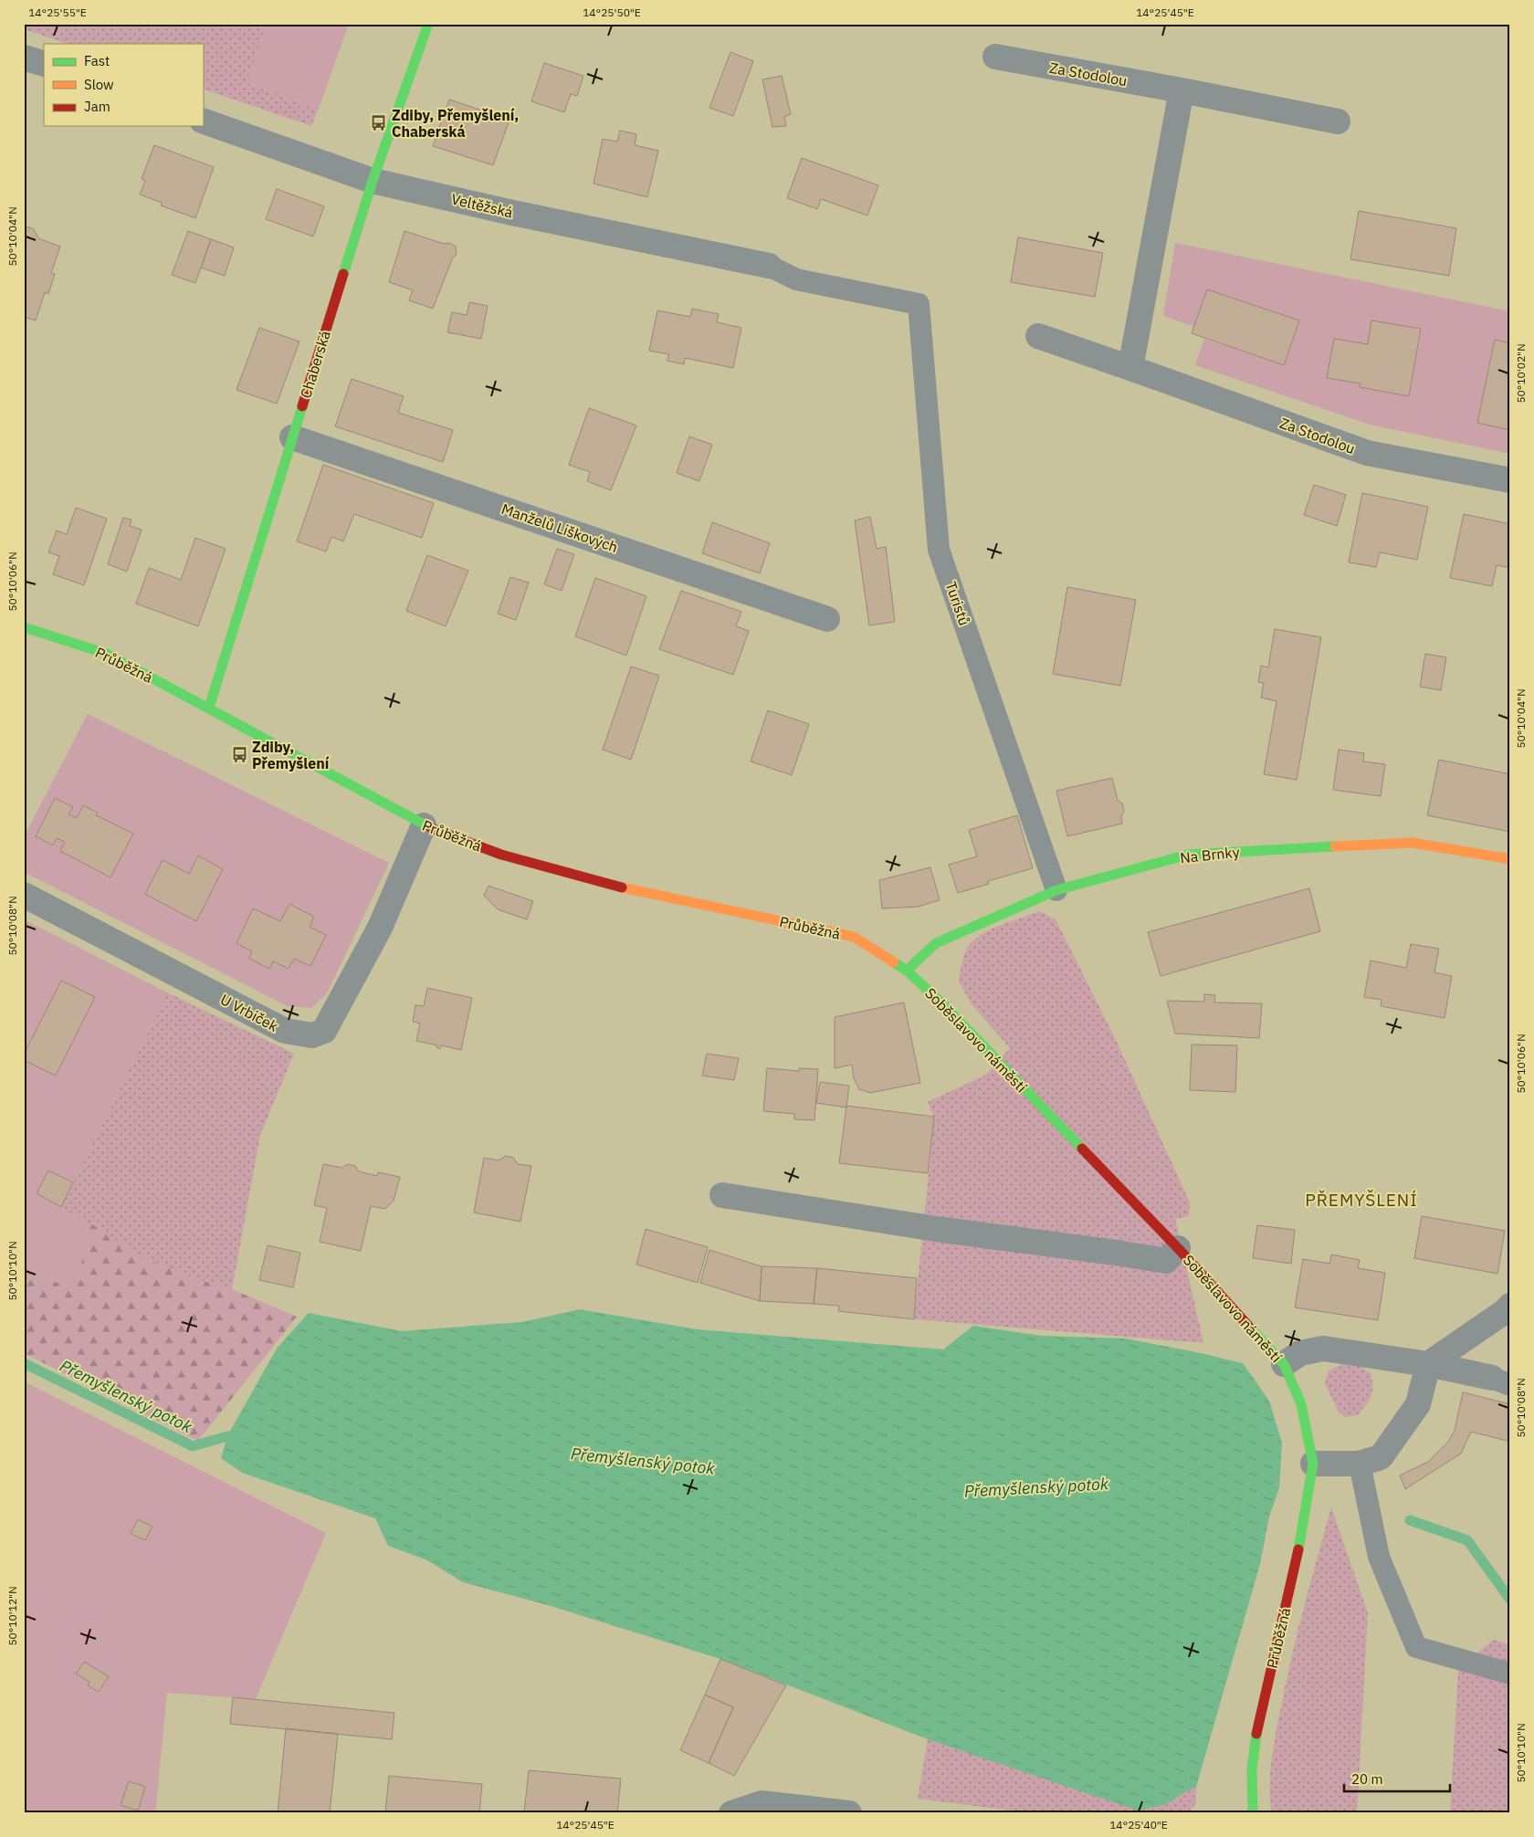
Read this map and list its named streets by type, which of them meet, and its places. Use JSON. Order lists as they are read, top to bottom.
{
  "streets": {
    "street": [
      "Za Stodolou",
      "Veltěžská",
      "Chaberská",
      "Manželů Liškových",
      "Průběžná",
      "Na Brnky",
      "U Vrbiček",
      "Soběslavovo náměstí"
    ],
    "lane": ["Turistů"]
  },
  "crossings": [
    ["Veltěžská", "Chaberská"],
    ["Veltěžská", "Turistů"],
    ["Chaberská", "Manželů Liškových"],
    ["Chaberská", "Průběžná"],
    ["Turistů", "Na Brnky"],
    ["Průběžná", "Na Brnky"],
    ["Průběžná", "U Vrbiček"],
    ["Průběžná", "Soběslavovo náměstí"],
    ["Na Brnky", "Soběslavovo náměstí"]
  ],
  "districts": ["PŘEMYŠLENÍ"],
  "water": ["Přemyšlenský potok"],
  "places": {
    "bus stop": ["Zdiby, Přemyšlení, Chaberská", "Zdiby, Přemyšlení"]
  },
  "legend": ["Fast", "Slow", "Jam"],
  "scale_bar": "20 m",
  "coordinates": [
    "14°25'55\"E",
    "14°25'50\"E",
    "14°25'45\"E",
    "50°10'04\"N",
    "50°10'02\"N",
    "50°10'06\"N",
    "50°10'08\"N",
    "50°10'10\"N",
    "50°10'12\"N",
    "14°25'40\"E"
  ]
}
